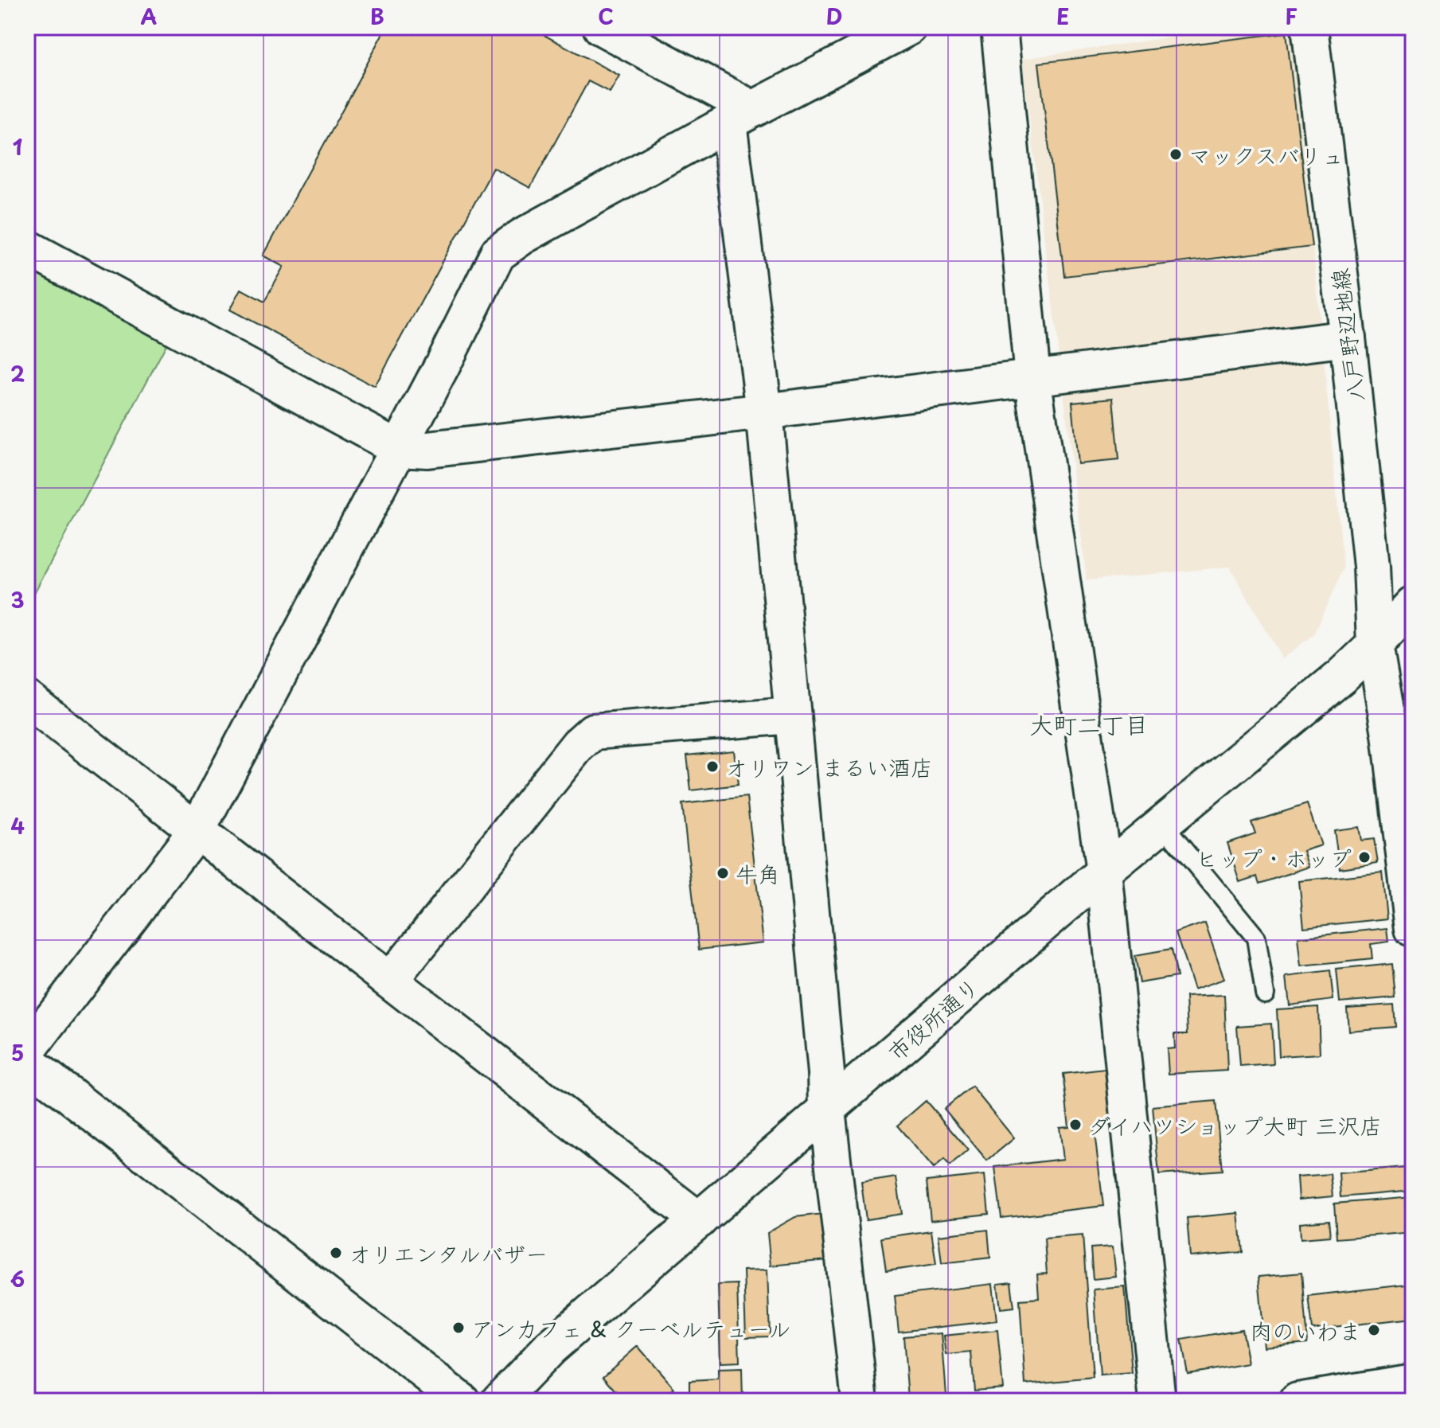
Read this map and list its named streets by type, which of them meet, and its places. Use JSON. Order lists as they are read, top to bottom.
{
  "streets": {
    "street": ["八戸野辺地線", "市役所通り"]
  },
  "crossings": [
    ["八戸野辺地線", "市役所通り"]
  ],
  "districts": ["大町二丁目"],
  "places": [
    "マックスバリュ",
    "オリワン まるい酒店",
    "ヒップ・ホップ",
    "牛角",
    "ダイハツショップ大町 三沢店",
    "オリエンタルバザー",
    "アンカフェ & クーベルテュール",
    "肉のいわま"
  ],
  "grid": {
    "columns": [
      "A",
      "B",
      "C",
      "D",
      "E",
      "F"
    ],
    "rows": [
      "1",
      "2",
      "3",
      "4",
      "5",
      "6"
    ]
  }
}
